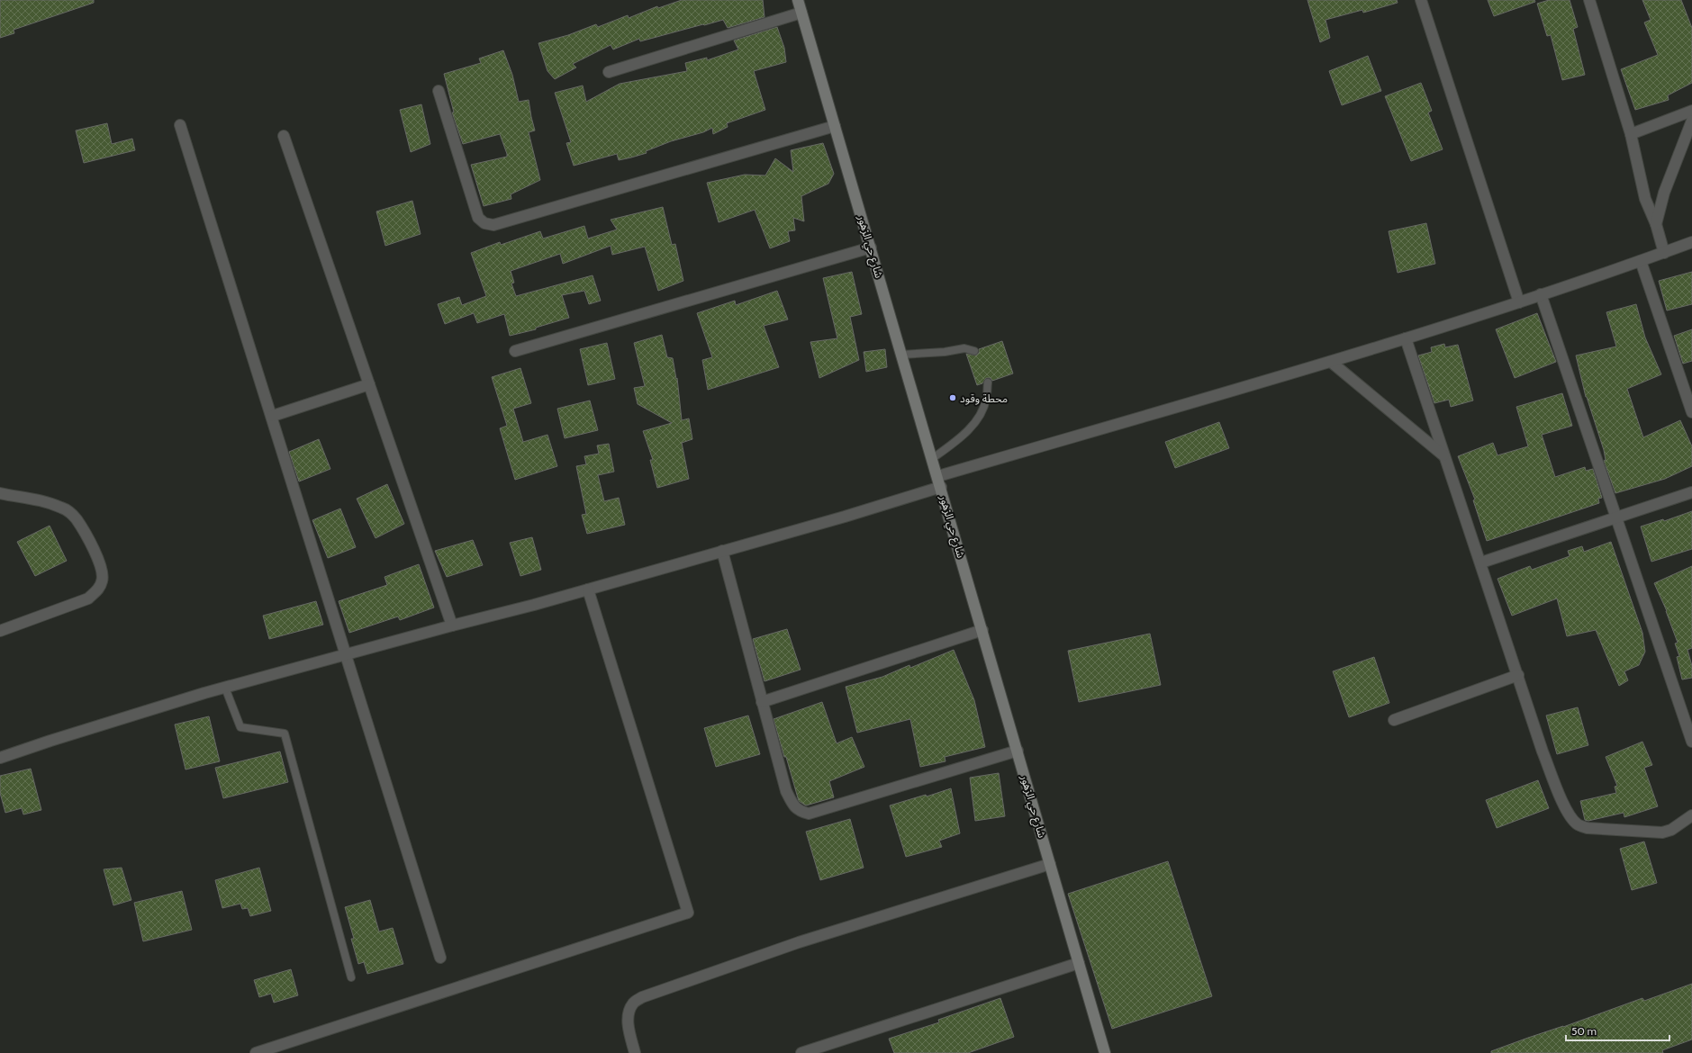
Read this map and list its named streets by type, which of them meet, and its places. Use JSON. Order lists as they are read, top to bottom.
{
  "streets": {
    "street": ["شارع حي الزهور"]
  },
  "places": ["محطة وقود"],
  "scale_bar": "50 m"
}
